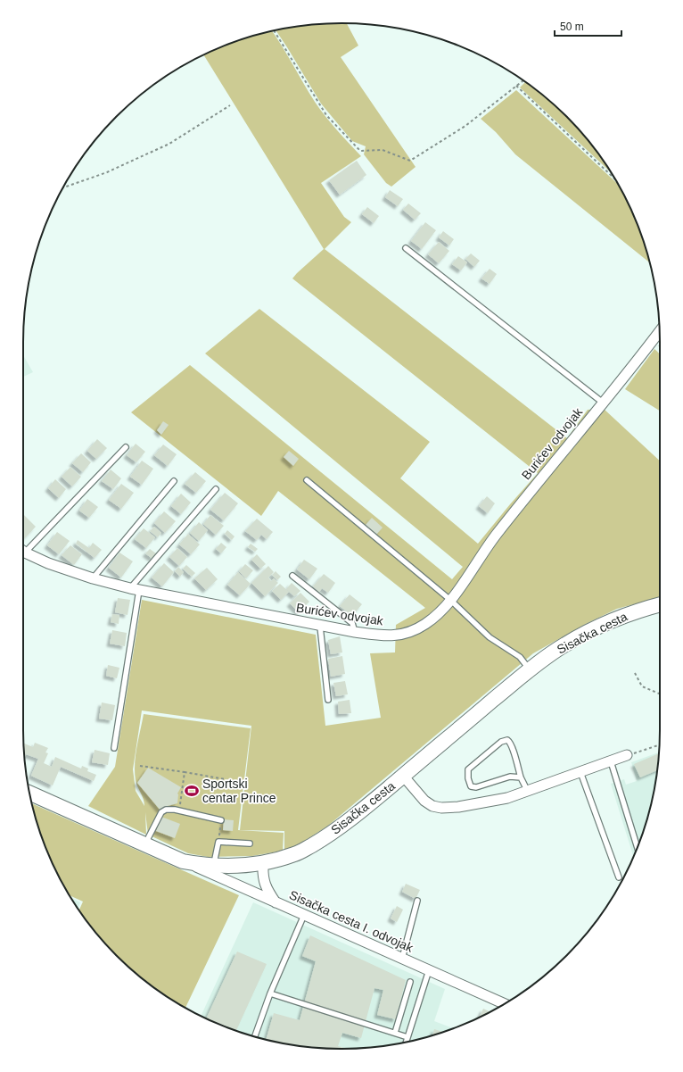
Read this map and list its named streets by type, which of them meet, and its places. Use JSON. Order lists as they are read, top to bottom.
{
  "streets": {
    "main road": ["Sisačka cesta"],
    "street": ["Burićev odvojak", "Sisačka cesta I. odvojak"]
  },
  "crossings": [
    ["Sisačka cesta", "Sisačka cesta I. odvojak"]
  ],
  "places": {
    "sports": ["Sportski centar Prince"]
  },
  "scale_bar": "50 m"
}
